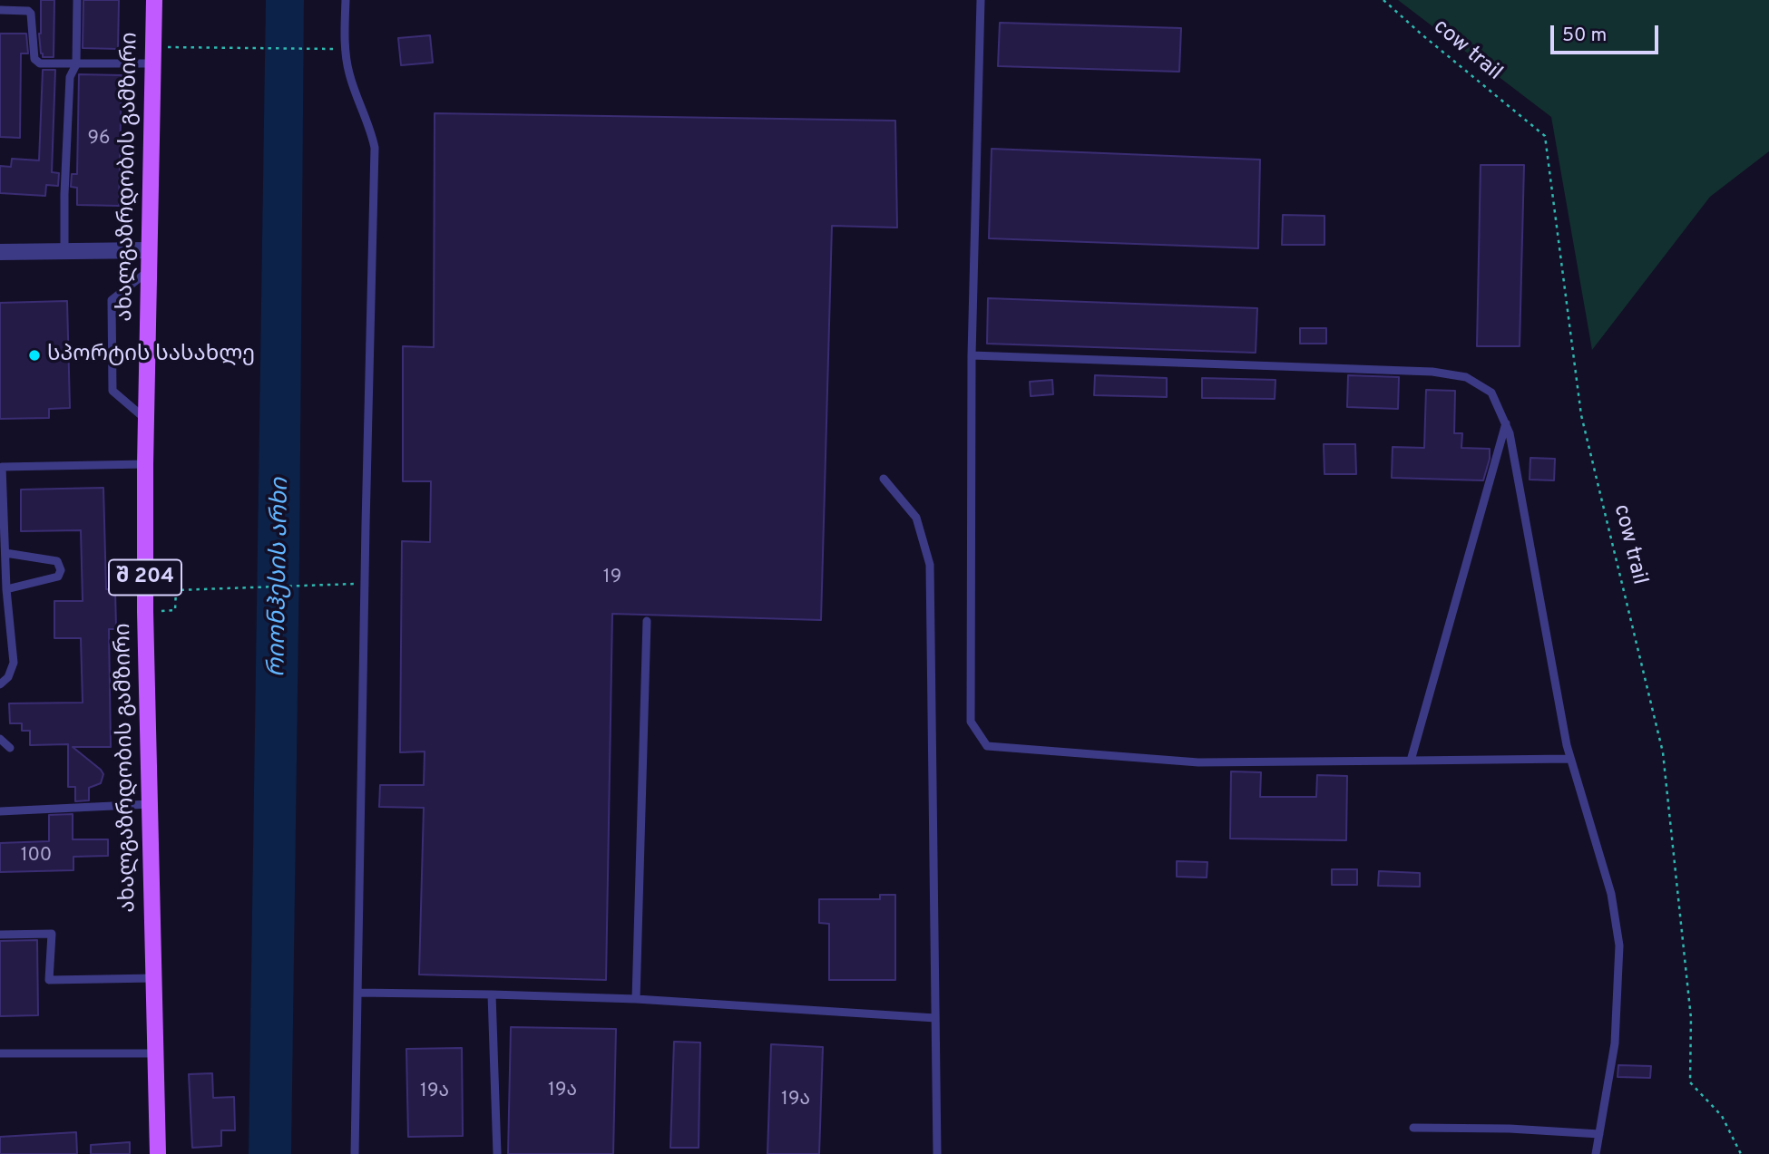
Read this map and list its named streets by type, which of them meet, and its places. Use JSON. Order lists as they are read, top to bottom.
{
  "streets": {
    "main road": ["ახალგაზრდობის გამზირი", "შ 204"],
    "path": ["cow trail"]
  },
  "water": ["რიონჰესის არხი"],
  "places": ["სპორტის სასახლე"],
  "house_numbers": [
    "96",
    "19",
    "100",
    "19ა",
    "19ა",
    "19ა"
  ],
  "scale_bar": "50 m"
}
